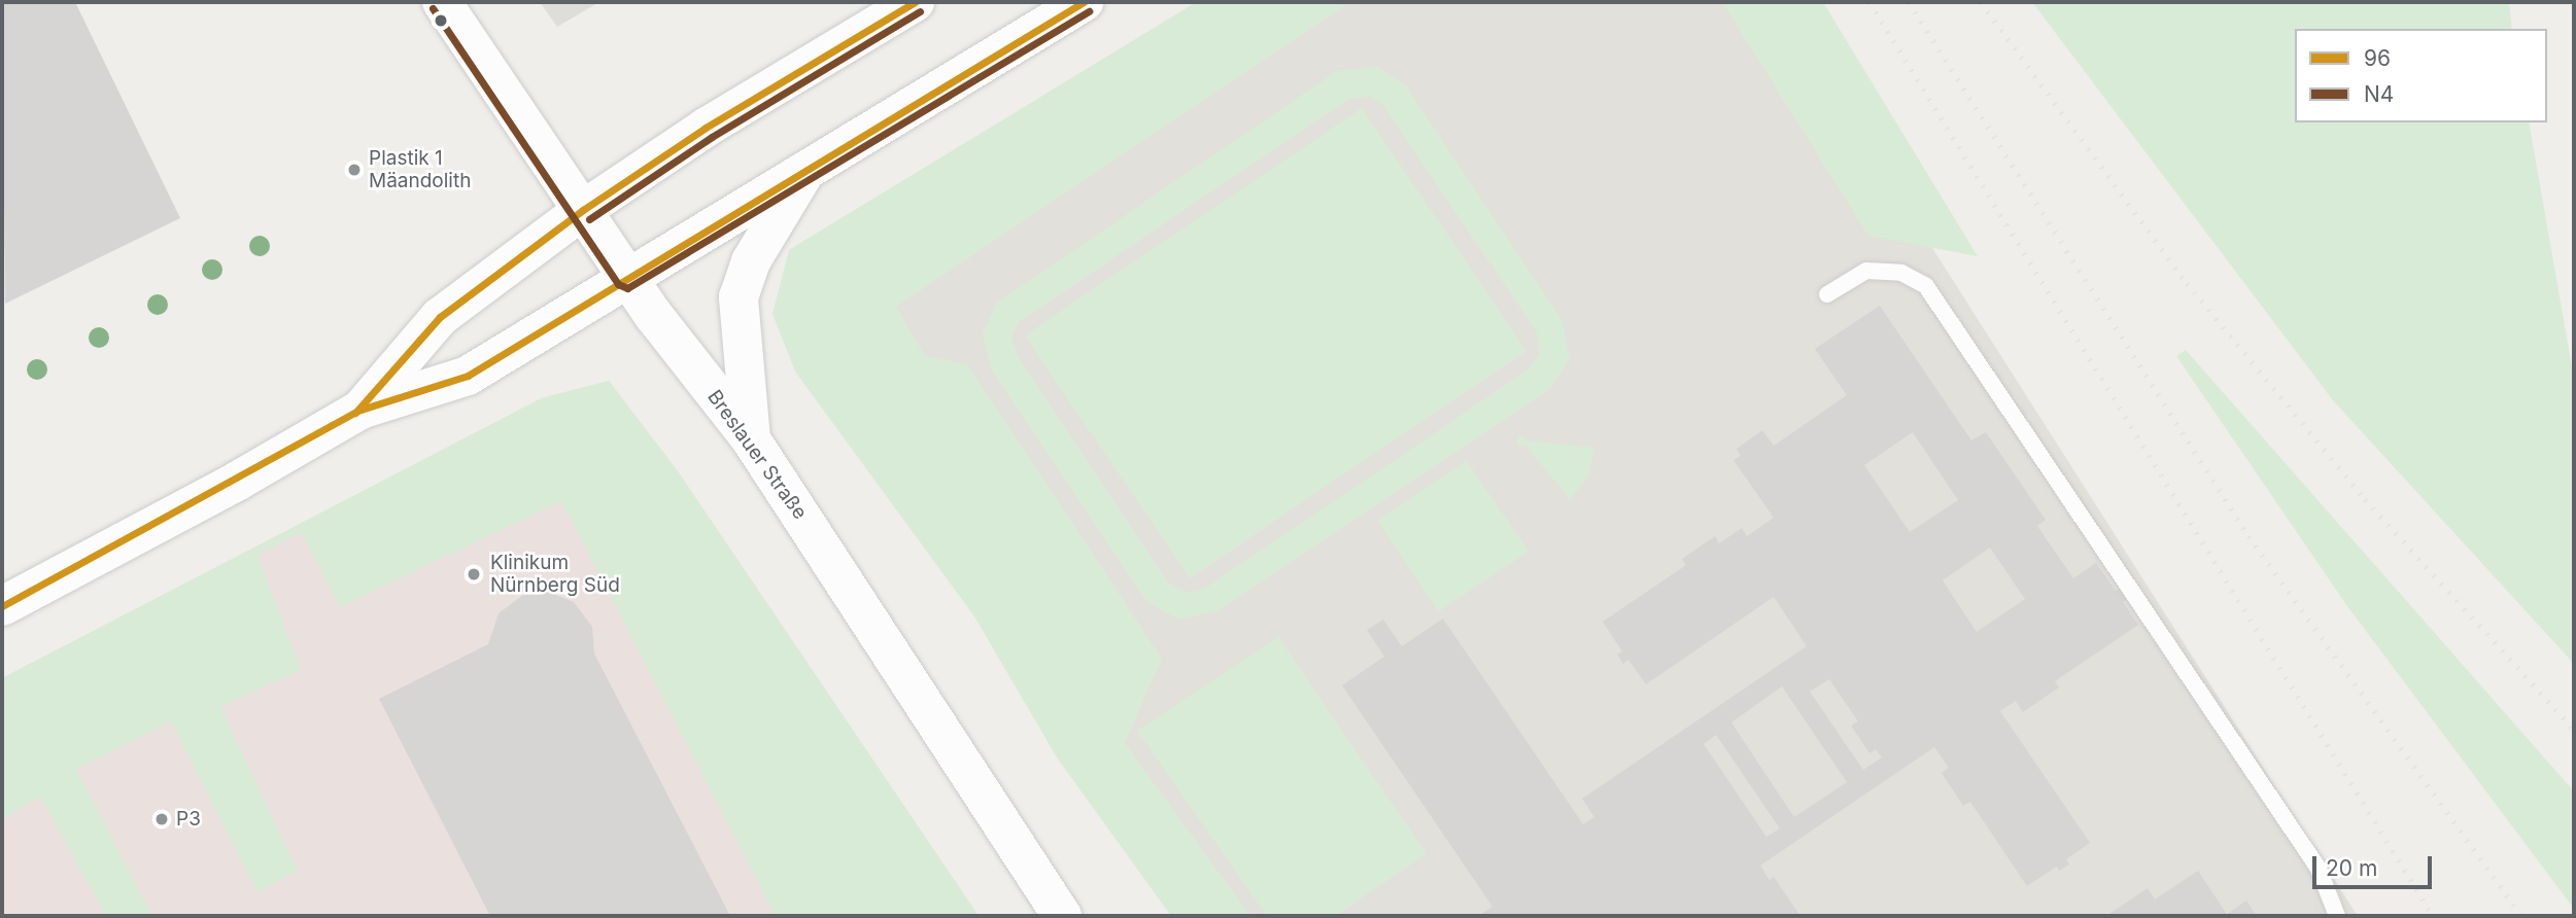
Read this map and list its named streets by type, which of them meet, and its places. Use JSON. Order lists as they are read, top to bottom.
{
  "streets": {
    "main road": ["Breslauer Straße"]
  },
  "places": ["Plastik 1 Mäandolith", "Klinikum Nürnberg Süd", "P3"],
  "lines": ["transit line 96", "transit line N4"],
  "legend": ["96", "N4"],
  "scale_bar": "20 m"
}
